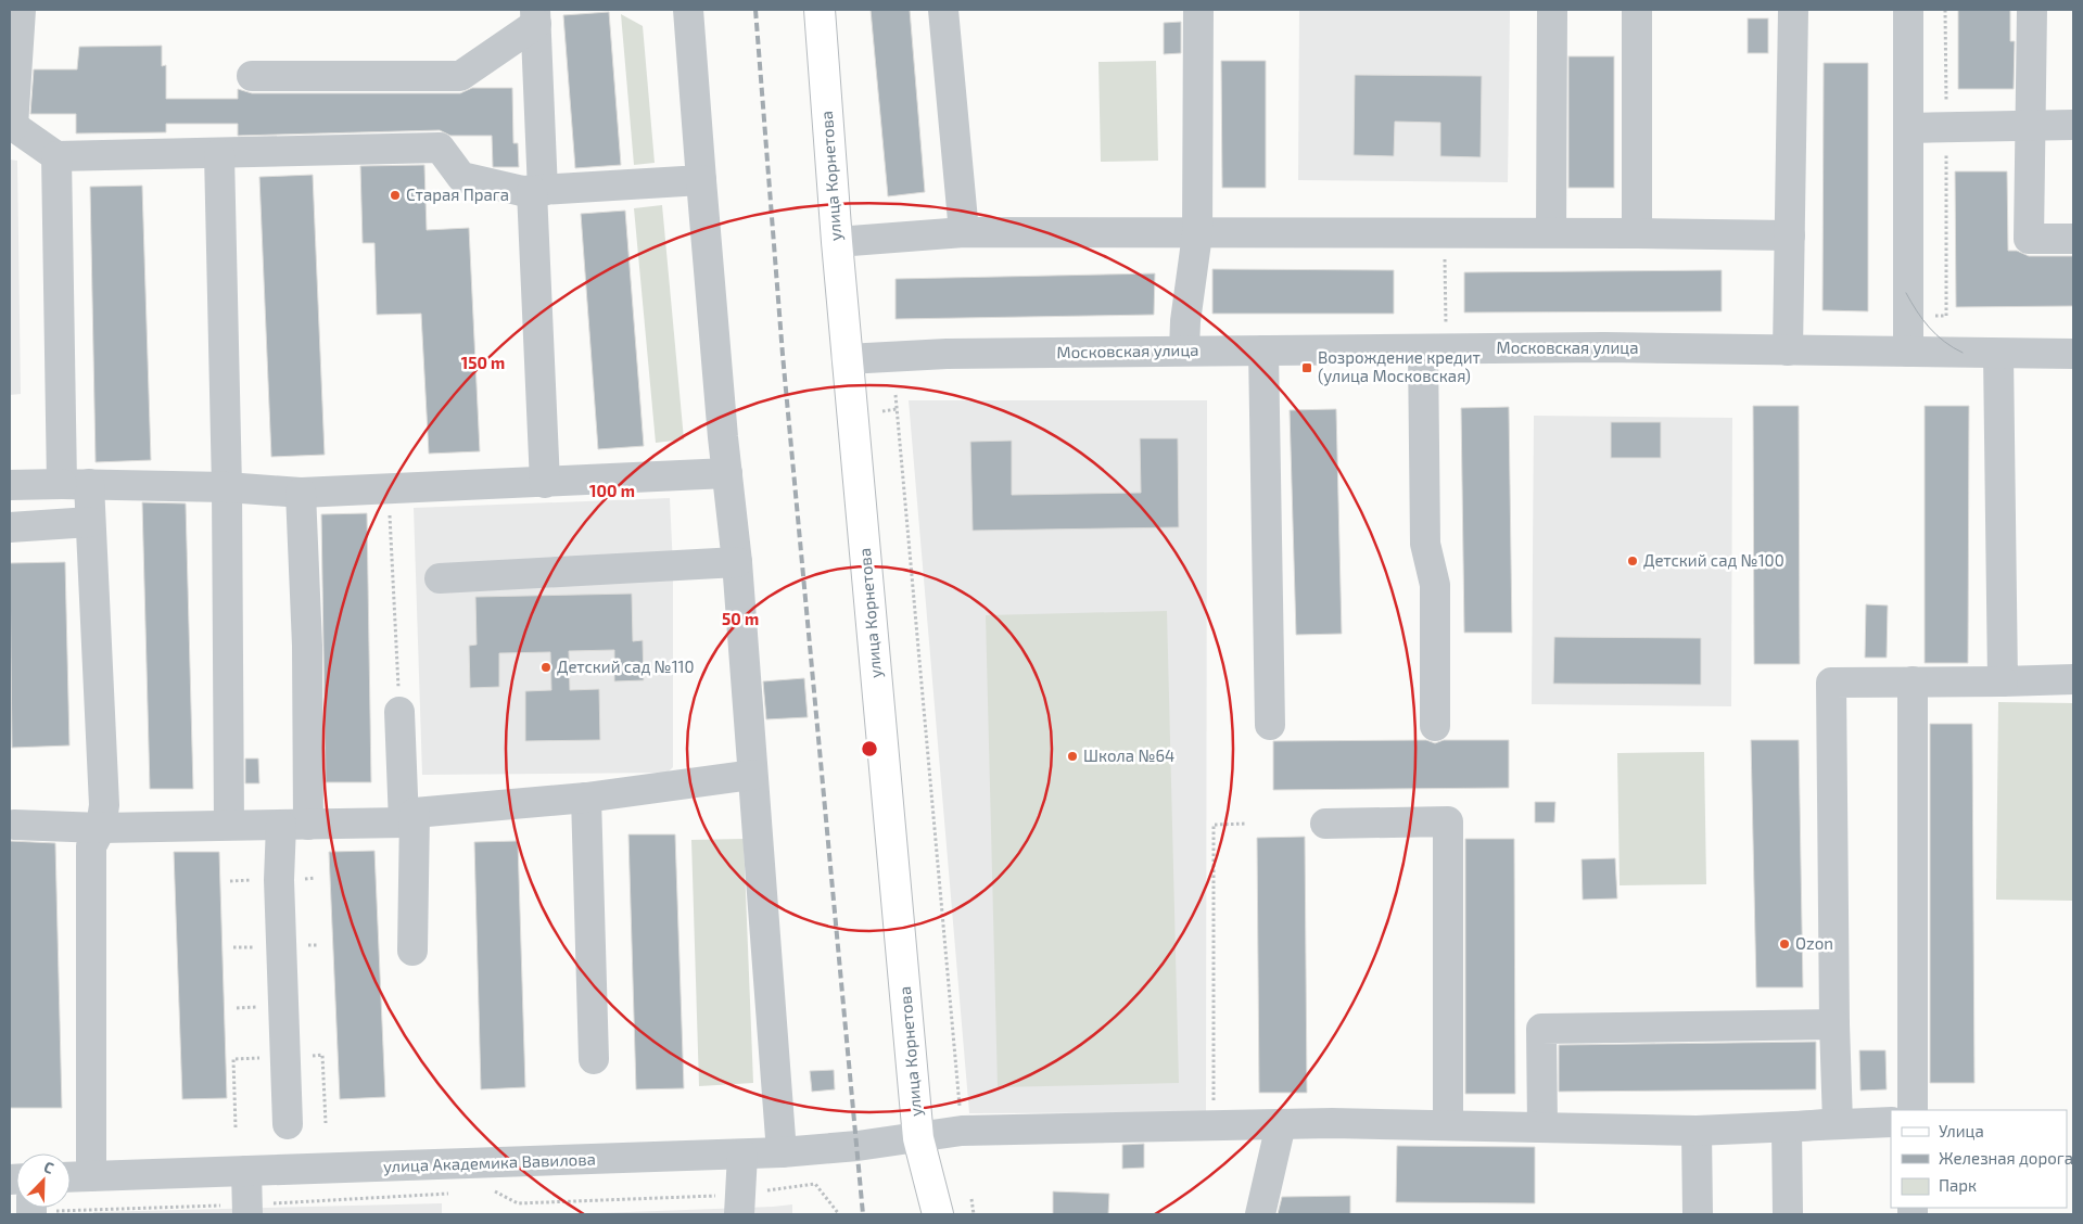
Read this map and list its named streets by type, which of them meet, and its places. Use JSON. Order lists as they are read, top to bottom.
{
  "streets": {
    "main road": ["улица Корнетова"],
    "street": ["Московская улица", "улица Академика Вавилова"]
  },
  "crossings": [
    ["улица Корнетова", "Московская улица"],
    ["улица Корнетова", "улица Академика Вавилова"]
  ],
  "places": {
    "other": [
      "Старая Прага",
      "Детский сад №100",
      "Детский сад №110",
      "Школа №64",
      "Ozon"
    ],
    "transit": ["Возрождение кредит (улица Московская)"]
  },
  "legend": ["Улица", "Железная дорога", "Парк"],
  "north": "top right",
  "rings": ["150 m", "100 m", "50 m"]
}
